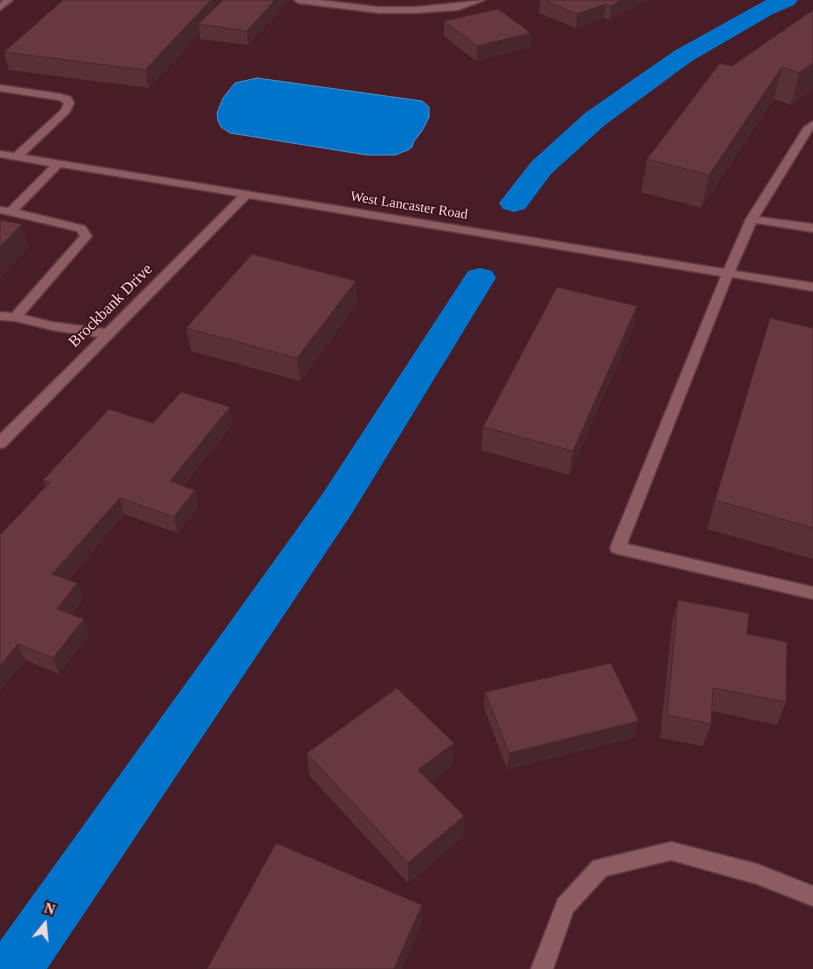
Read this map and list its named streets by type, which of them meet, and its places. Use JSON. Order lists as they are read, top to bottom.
{
  "streets": {
    "street": ["West Lancaster Road", "Brockbank Drive"]
  },
  "crossings": [
    ["West Lancaster Road", "Brockbank Drive"]
  ],
  "north": "top"
}
